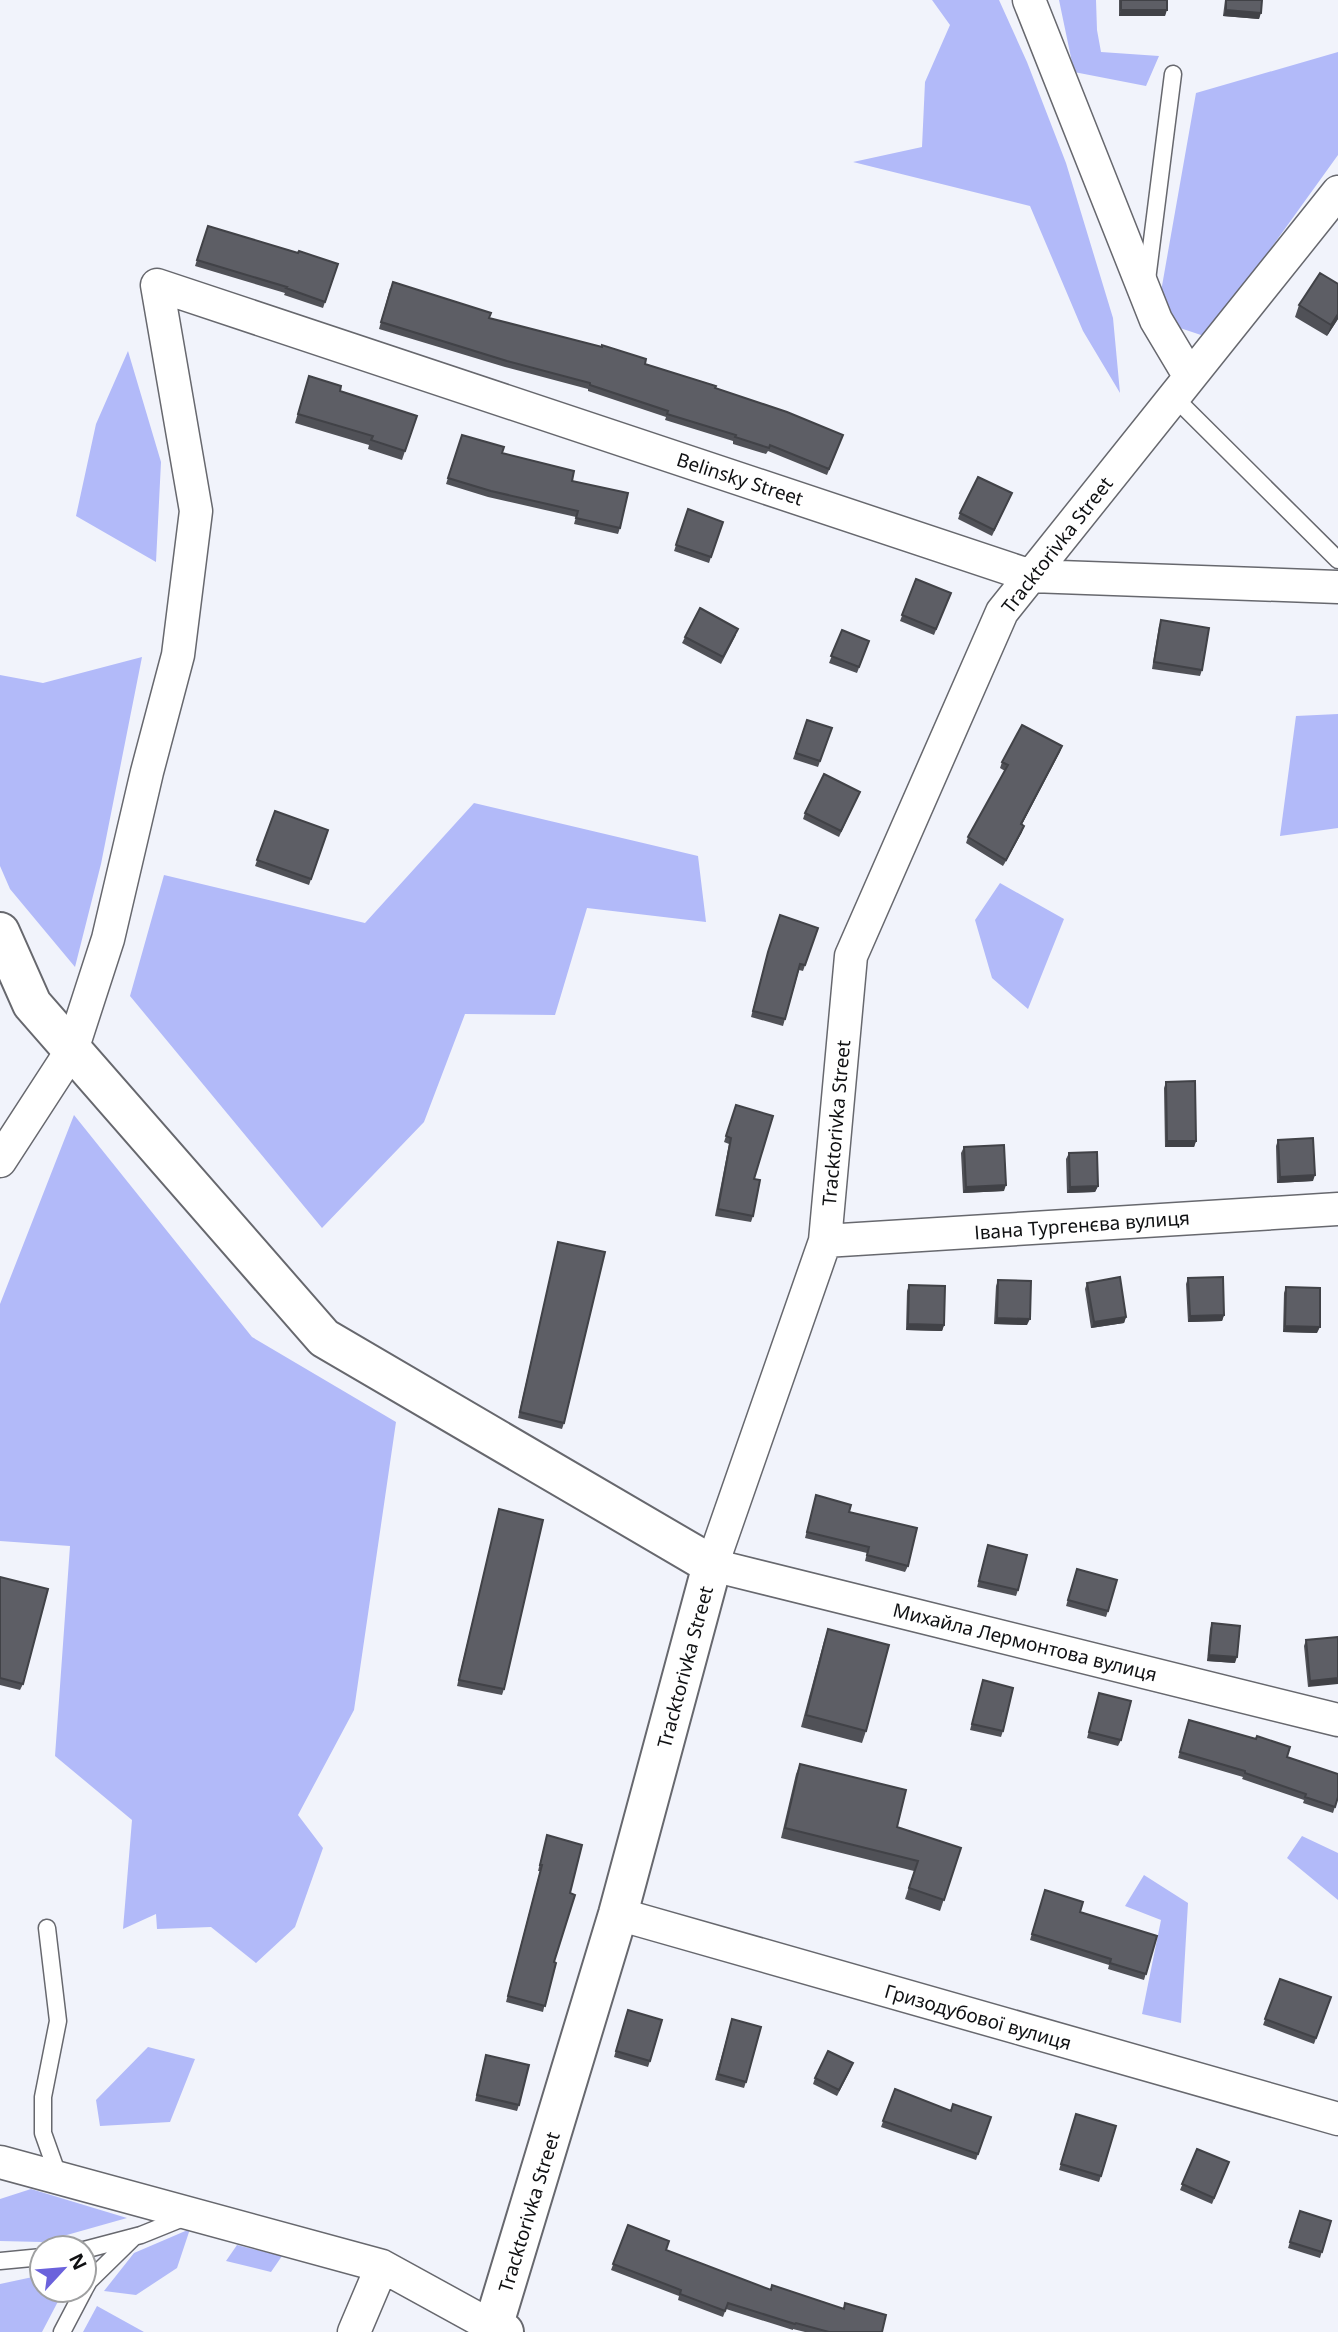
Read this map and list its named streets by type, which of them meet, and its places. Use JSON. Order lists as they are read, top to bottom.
{
  "streets": {
    "main road": ["Tracktorivka Street"],
    "street": [
      "Belinsky Street",
      "Івана Тургенєва вулиця",
      "Михайла Лермонтова вулиця",
      "Гризодубової вулиця"
    ]
  },
  "crossings": [
    ["Belinsky Street", "Tracktorivka Street"],
    ["Tracktorivka Street", "Івана Тургенєва вулиця"],
    ["Tracktorivka Street", "Михайла Лермонтова вулиця"],
    ["Tracktorivka Street", "Гризодубової вулиця"]
  ],
  "north": "top right"
}
